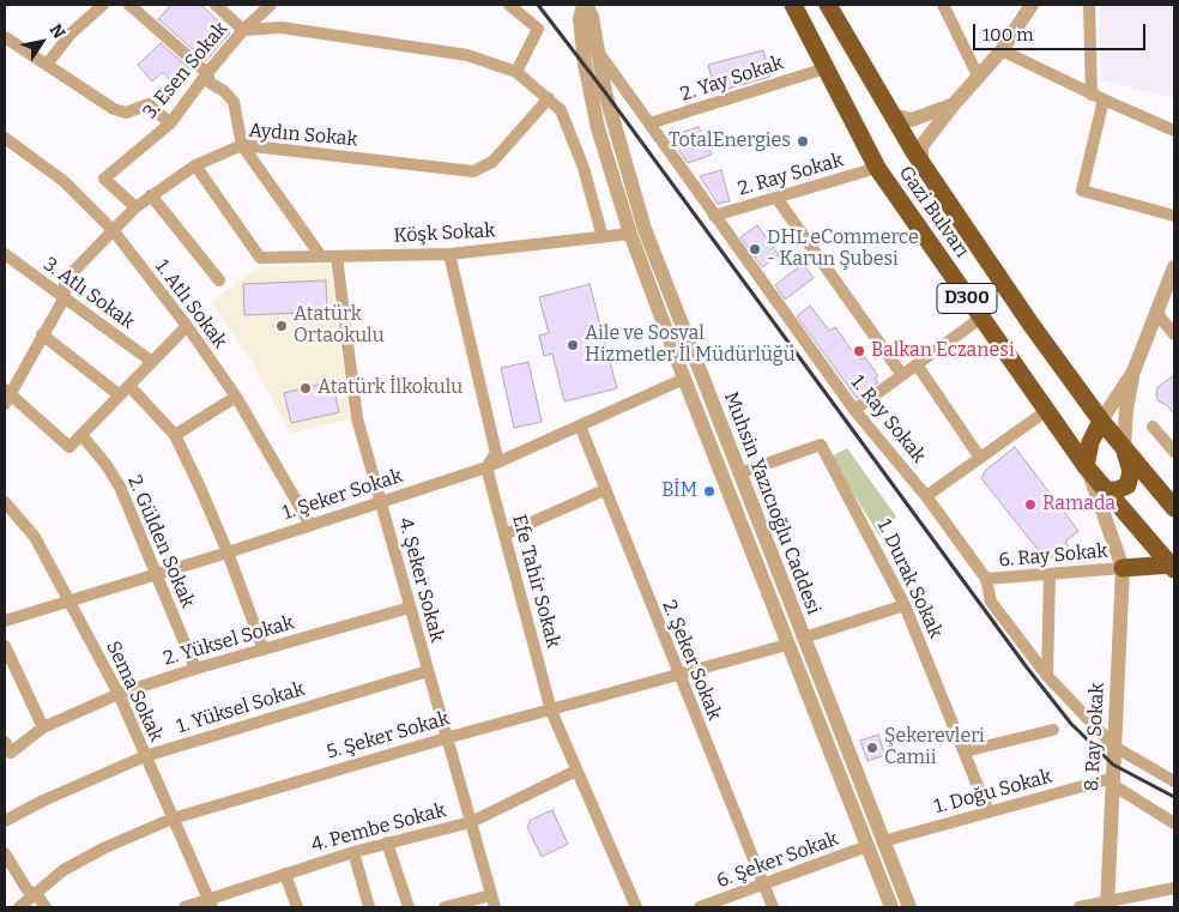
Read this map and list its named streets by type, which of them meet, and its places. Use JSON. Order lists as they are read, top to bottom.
{
  "streets": {
    "highway": ["Gazi Bulvarı", "D300"],
    "street": [
      "3. Esen Sokak",
      "2. Yay Sokak",
      "Aydın Sokak",
      "2. Ray Sokak",
      "Köşk Sokak",
      "3. Atlı Sokak",
      "1. Atlı Sokak",
      "1. Ray Sokak",
      "1. Şeker Sokak",
      "Muhsin Yazıcıoğlu Caddesi",
      "2. Gülden Sokak",
      "6. Ray Sokak",
      "1. Durak Sokak",
      "4. Şeker Sokak",
      "Efe Tahir Sokak",
      "2. Yüksel Sokak",
      "2. Şeker Sokak",
      "Sema Sokak",
      "1. Yüksel Sokak",
      "5. Şeker Sokak",
      "8. Ray Sokak",
      "1. Doğu Sokak",
      "4. Pembe Sokak",
      "6. Şeker Sokak"
    ]
  },
  "crossings": [
    ["3. Esen Sokak", "Aydın Sokak"],
    ["2. Yay Sokak", "Gazi Bulvarı"],
    ["2. Yay Sokak", "1. Ray Sokak"],
    ["Aydın Sokak", "Köşk Sokak"],
    ["Aydın Sokak", "3. Atlı Sokak"],
    ["Aydın Sokak", "1. Atlı Sokak"],
    ["2. Ray Sokak", "Gazi Bulvarı"],
    ["2. Ray Sokak", "1. Ray Sokak"],
    ["Köşk Sokak", "Muhsin Yazıcıoğlu Caddesi"],
    ["Köşk Sokak", "4. Şeker Sokak"],
    ["Köşk Sokak", "Efe Tahir Sokak"],
    ["1. Atlı Sokak", "1. Şeker Sokak"],
    ["1. Ray Sokak", "Muhsin Yazıcıoğlu Caddesi"],
    ["1. Ray Sokak", "6. Ray Sokak"],
    ["1. Ray Sokak", "8. Ray Sokak"],
    ["1. Şeker Sokak", "Muhsin Yazıcıoğlu Caddesi"],
    ["1. Şeker Sokak", "2. Gülden Sokak"],
    ["1. Şeker Sokak", "4. Şeker Sokak"],
    ["1. Şeker Sokak", "Efe Tahir Sokak"],
    ["1. Şeker Sokak", "2. Şeker Sokak"],
    ["1. Şeker Sokak", "Sema Sokak"],
    ["Muhsin Yazıcıoğlu Caddesi", "1. Durak Sokak"],
    ["Muhsin Yazıcıoğlu Caddesi", "5. Şeker Sokak"],
    ["Muhsin Yazıcıoğlu Caddesi", "1. Doğu Sokak"],
    ["Muhsin Yazıcıoğlu Caddesi", "6. Şeker Sokak"],
    ["2. Gülden Sokak", "2. Yüksel Sokak"],
    ["6. Ray Sokak", "8. Ray Sokak"],
    ["1. Durak Sokak", "1. Doğu Sokak"],
    ["4. Şeker Sokak", "2. Yüksel Sokak"],
    ["4. Şeker Sokak", "1. Yüksel Sokak"],
    ["4. Şeker Sokak", "5. Şeker Sokak"],
    ["4. Şeker Sokak", "4. Pembe Sokak"],
    ["Efe Tahir Sokak", "5. Şeker Sokak"],
    ["Efe Tahir Sokak", "4. Pembe Sokak"],
    ["2. Yüksel Sokak", "Sema Sokak"],
    ["2. Şeker Sokak", "5. Şeker Sokak"],
    ["2. Şeker Sokak", "6. Şeker Sokak"],
    ["Sema Sokak", "1. Yüksel Sokak"],
    ["Sema Sokak", "5. Şeker Sokak"],
    ["Sema Sokak", "4. Pembe Sokak"],
    ["8. Ray Sokak", "1. Doğu Sokak"]
  ],
  "places": [
    "TotalEnergies",
    "DHL eCommerce - Karun Şubesi",
    "Atatürk Ortaokulu",
    "Aile ve Sosyal Hizmetler İl Müdürlüğü",
    "Balkan Eczanesi",
    "Atatürk İlkokulu",
    "BİM",
    "Ramada",
    "Şekerevleri Camii"
  ],
  "scale_bar": "100 m",
  "north": "top right"
}
